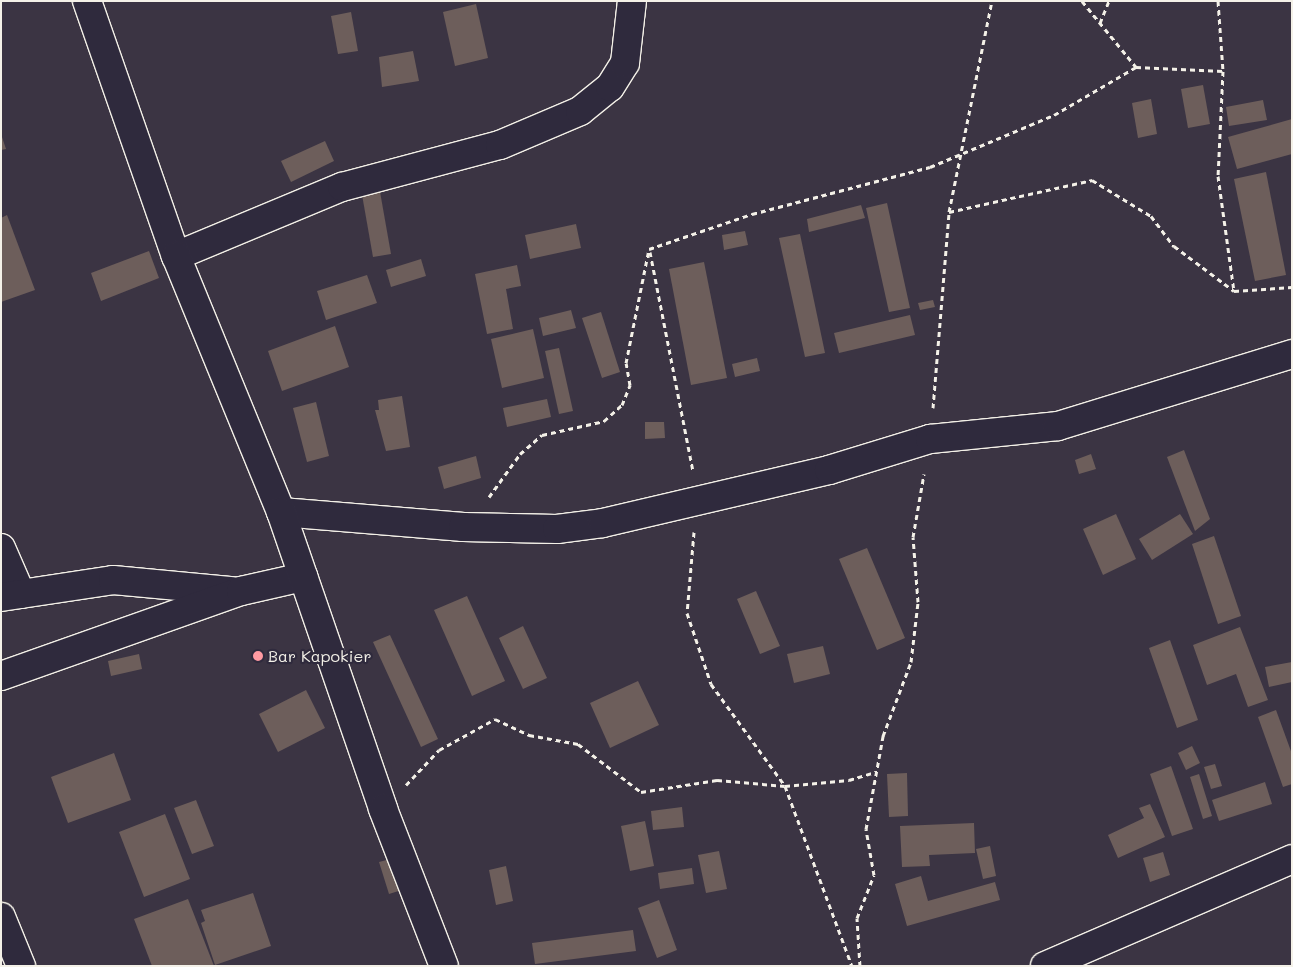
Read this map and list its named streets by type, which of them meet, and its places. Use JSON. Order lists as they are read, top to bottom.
{
  "places": ["Bar Kapokier"]
}
